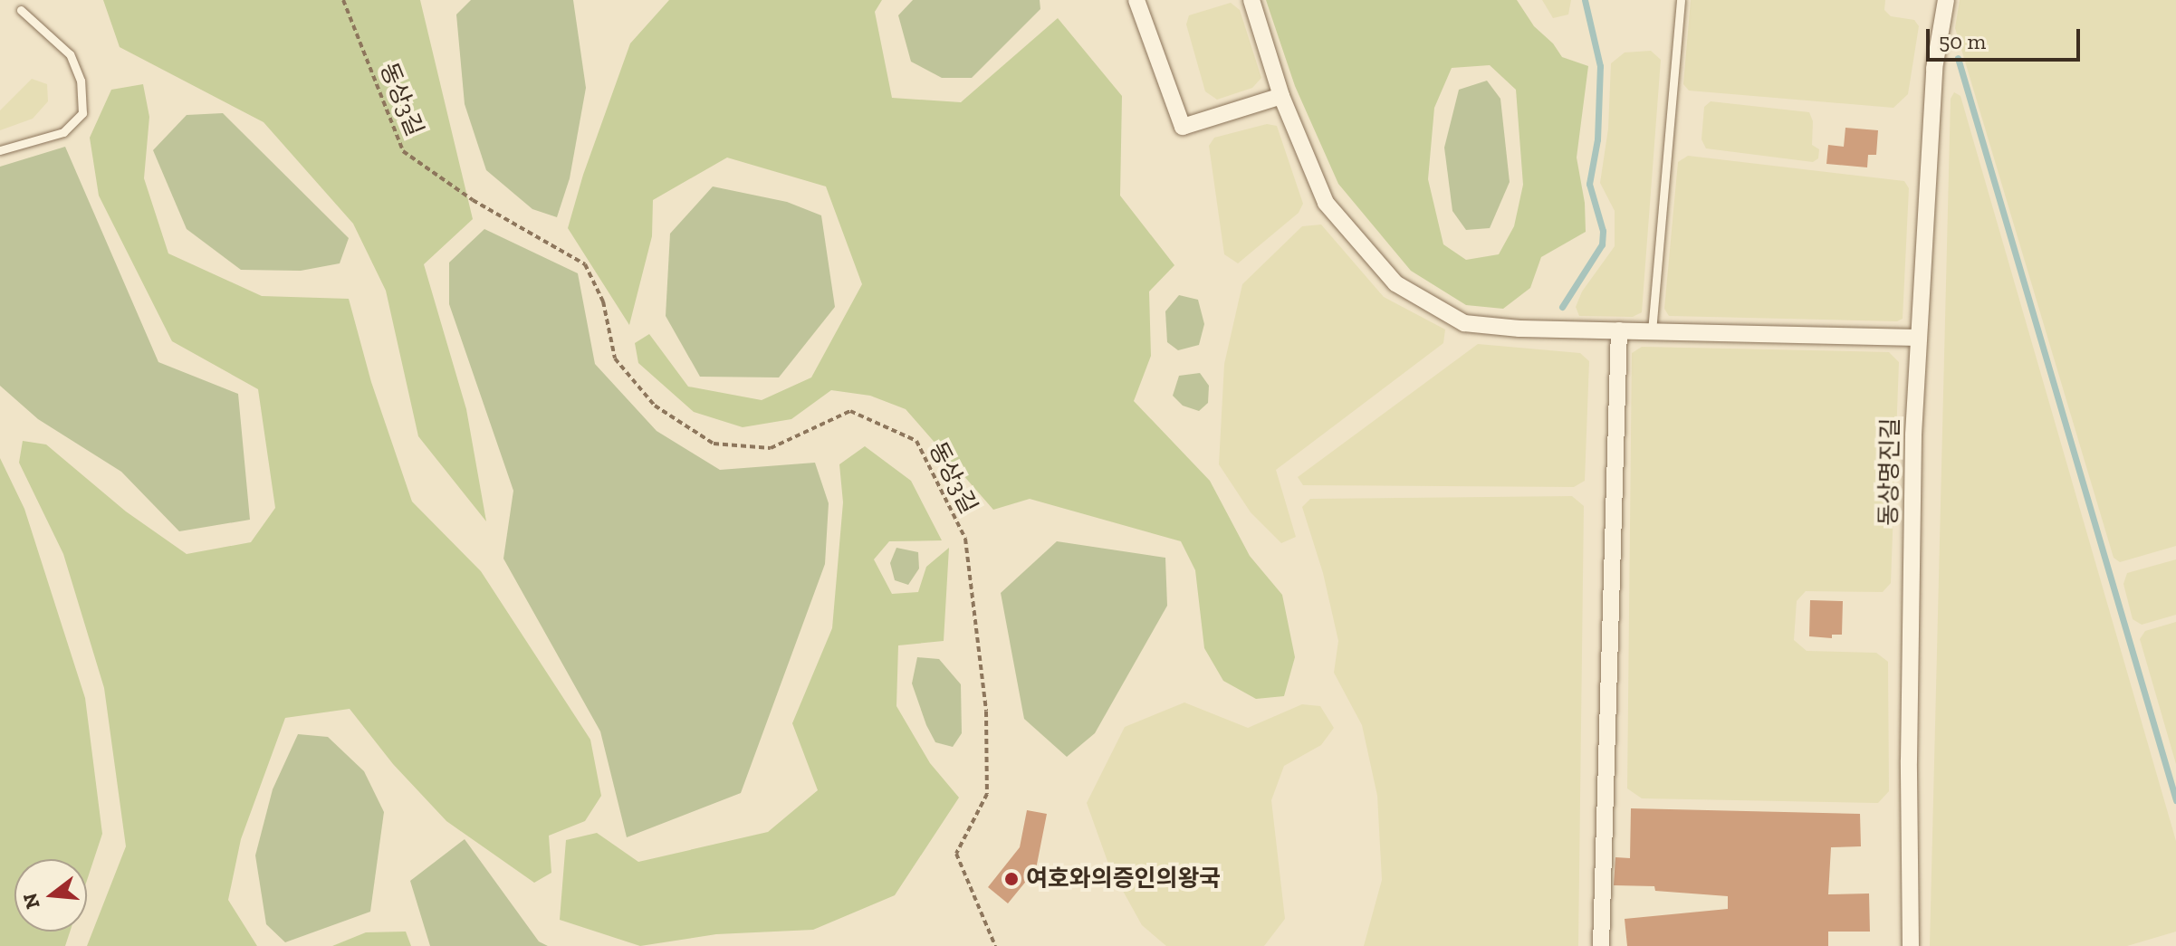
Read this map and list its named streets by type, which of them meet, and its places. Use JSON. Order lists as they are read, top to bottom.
{
  "streets": {
    "street": ["동상명진길"],
    "path": ["동상3길"]
  },
  "places": ["여호와의증인의왕국"],
  "scale_bar": "50 m",
  "north": "left"
}
